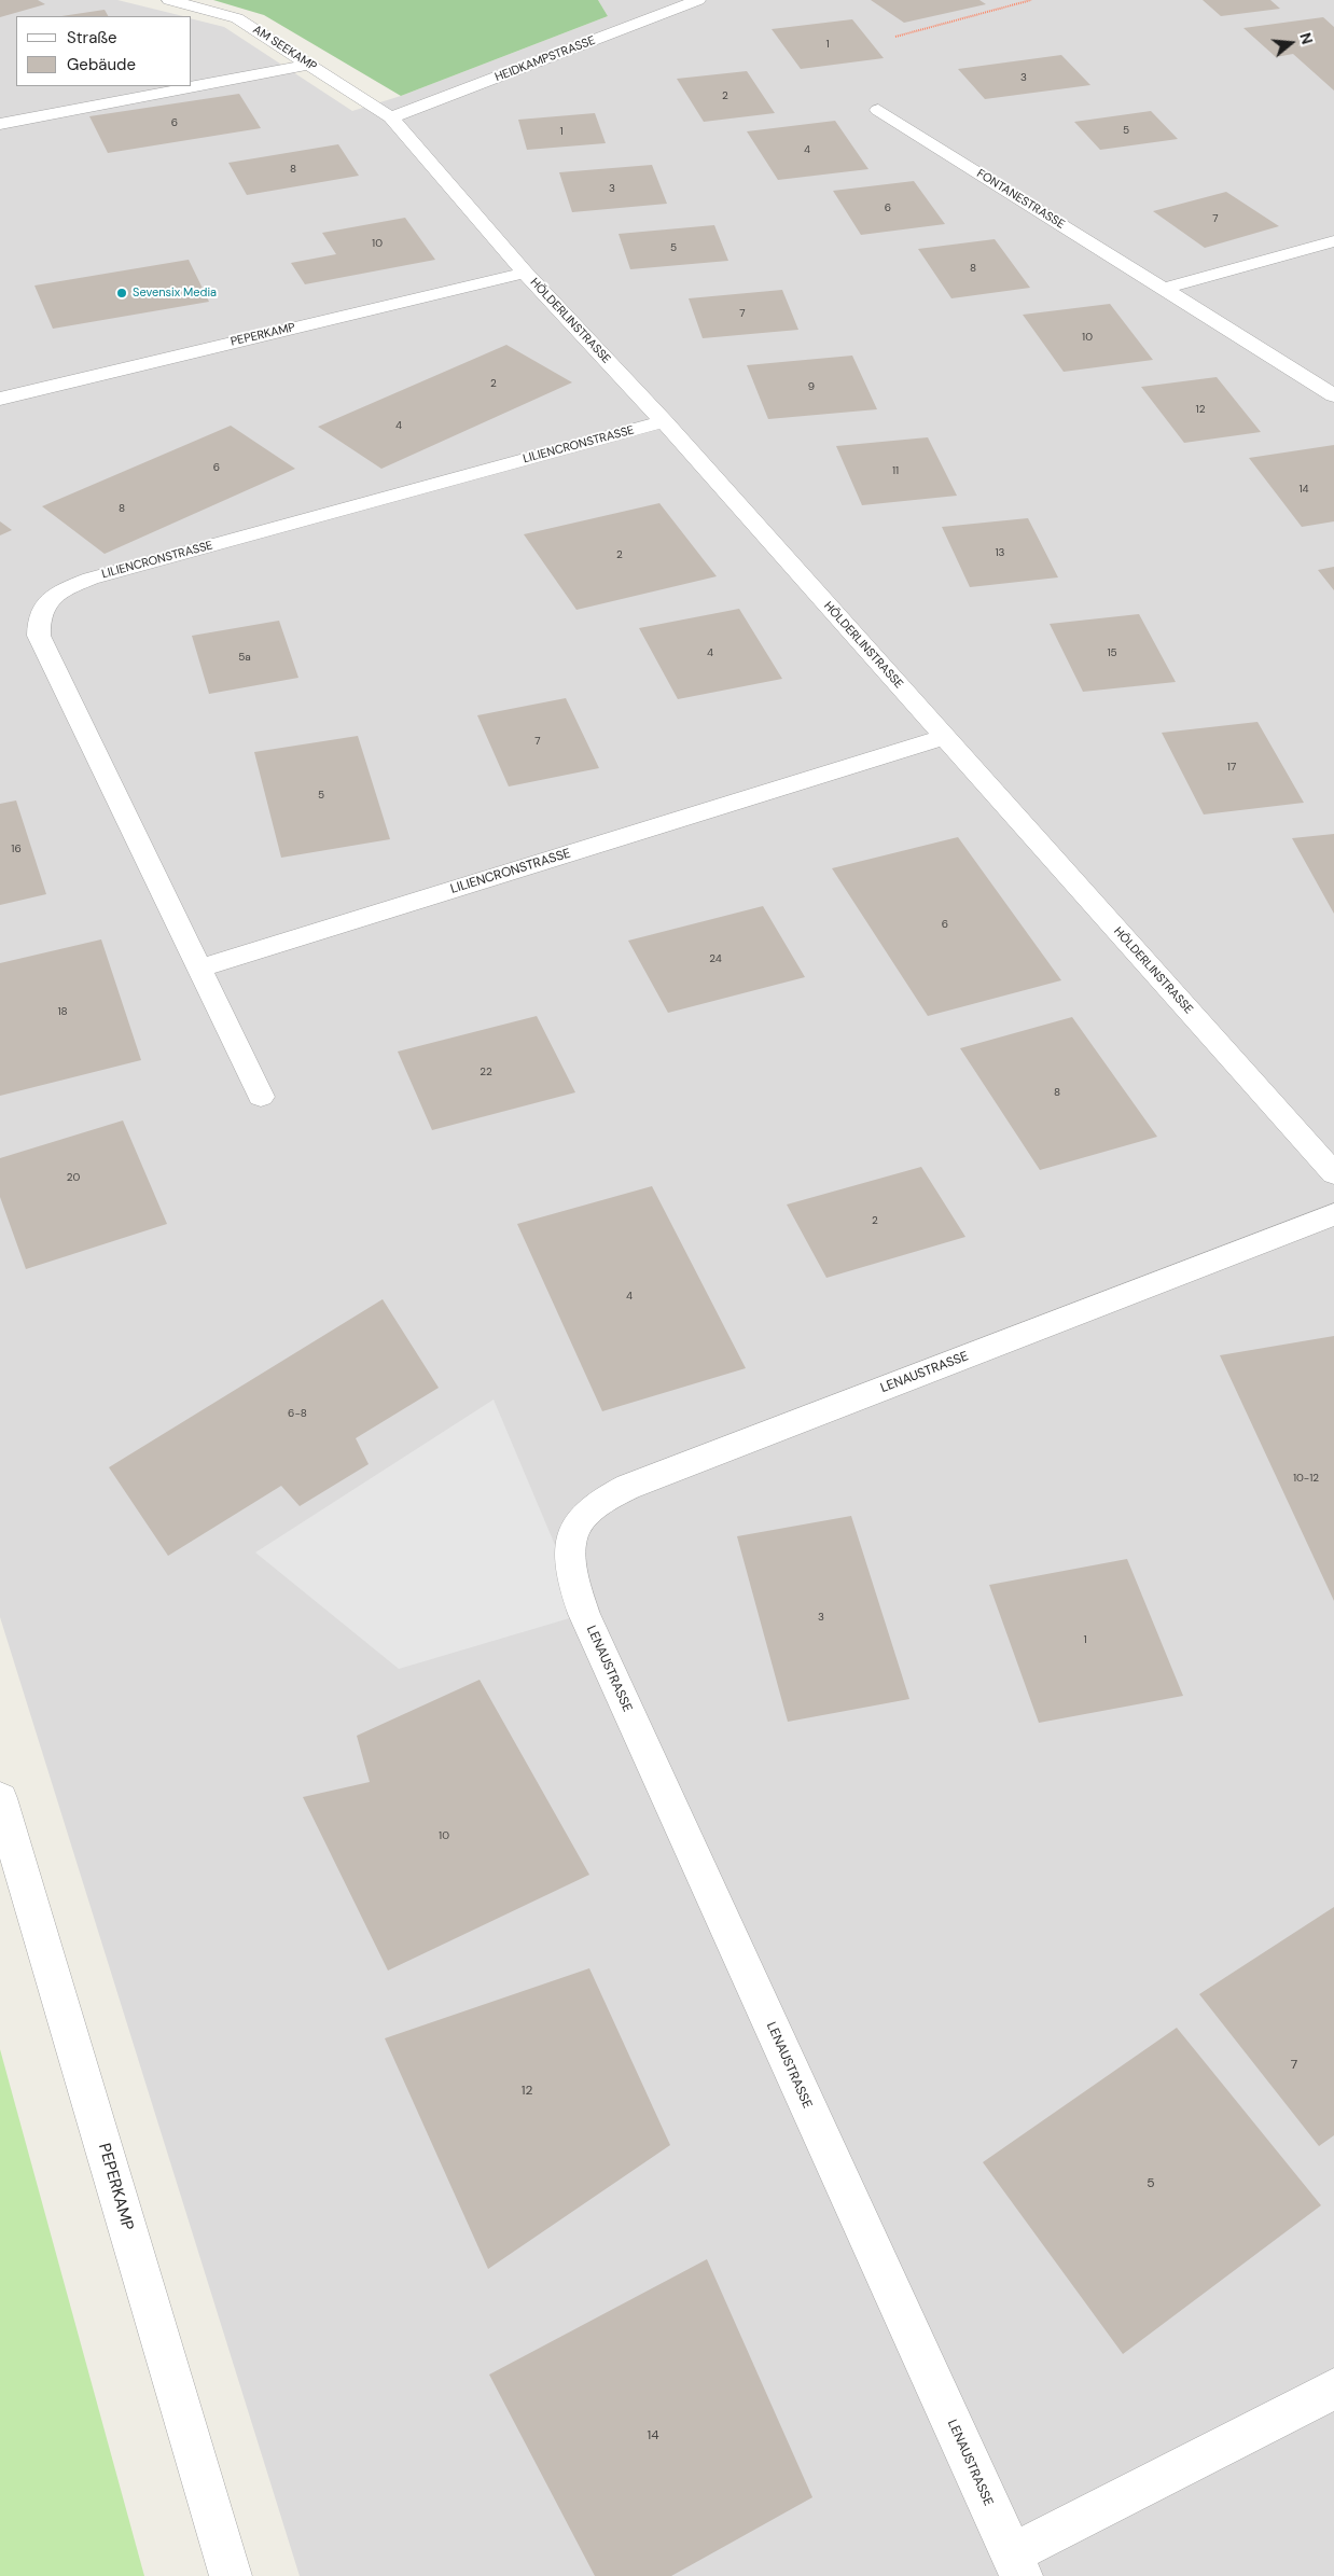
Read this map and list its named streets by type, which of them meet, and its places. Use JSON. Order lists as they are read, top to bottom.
{
  "streets": {
    "street": [
      "AM SEEKAMP",
      "HEIDKAMPSTRASSE",
      "FONTANESTRASSE",
      "HÖLDERLINSTRASSE",
      "PEPERKAMP",
      "LILIENCRONSTRASSE",
      "LENAUSTRASSE"
    ]
  },
  "crossings": [
    ["AM SEEKAMP", "HEIDKAMPSTRASSE"],
    ["AM SEEKAMP", "HÖLDERLINSTRASSE"],
    ["HEIDKAMPSTRASSE", "HÖLDERLINSTRASSE"],
    ["HÖLDERLINSTRASSE", "PEPERKAMP"],
    ["HÖLDERLINSTRASSE", "LILIENCRONSTRASSE"]
  ],
  "places": ["Sevensix Media"],
  "house_numbers": [
    "1",
    "3",
    "2",
    "6",
    "5",
    "1",
    "4",
    "8",
    "3",
    "6",
    "7",
    "10",
    "5",
    "8",
    "7",
    "10",
    "2",
    "9",
    "12",
    "4",
    "6",
    "11",
    "14",
    "8",
    "13",
    "2",
    "4",
    "15",
    "5a",
    "7",
    "17",
    "5",
    "16",
    "6",
    "24",
    "18",
    "22",
    "8",
    "20",
    "2",
    "4",
    "6-8",
    "10-12",
    "3",
    "1",
    "10",
    "7",
    "12",
    "5",
    "14"
  ],
  "legend": ["Straße", "Gebäude"],
  "north": "right"
}
